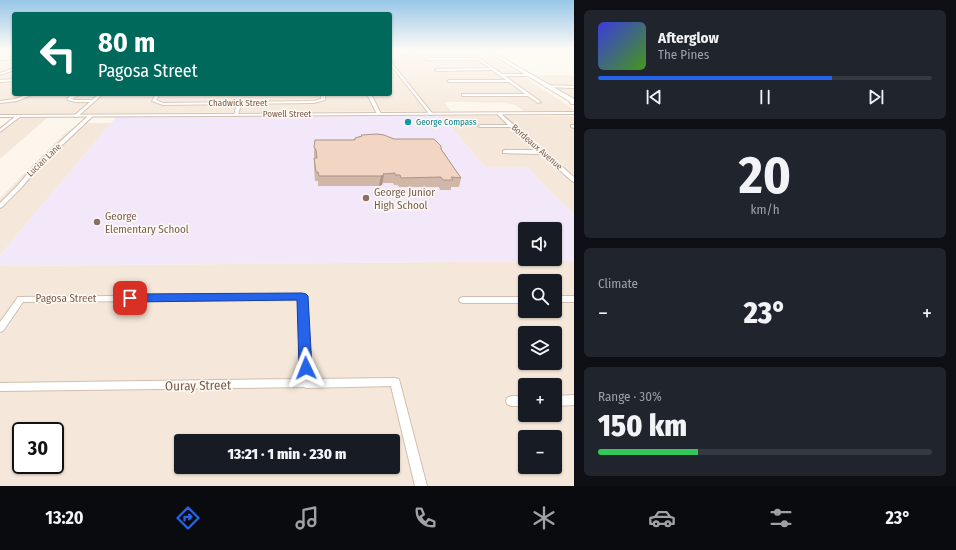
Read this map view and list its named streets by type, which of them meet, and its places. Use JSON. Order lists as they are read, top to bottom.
{
  "streets": {
    "street": [
      "Chadwick Street",
      "Powell Street",
      "Bordeaux Avenue",
      "Lucian Lane",
      "Pagosa Street",
      "Ouray Street"
    ]
  },
  "crossings": [
    ["Powell Street", "Bordeaux Avenue"],
    ["Powell Street", "Lucian Lane"],
    ["Pagosa Street", "Ouray Street"]
  ],
  "places": ["George Compass", "George Junior High School", "George Elementary School"],
  "page": {
    "turn": ["80 m", "Pagosa Street"],
    "song": ["Afterglow", "The Pines"],
    "tile": [
      ["20", "km/h"],
      "Climate",
      ["Range · 30%", "150 km"]
    ],
    "map_buttons": ["+", "−"],
    "heat": ["−", "23°", "+"],
    "limit": "30",
    "trip": "13:21 · 1 min · 230 m",
    "tabs": ["13:20", "23°"]
  }
}
